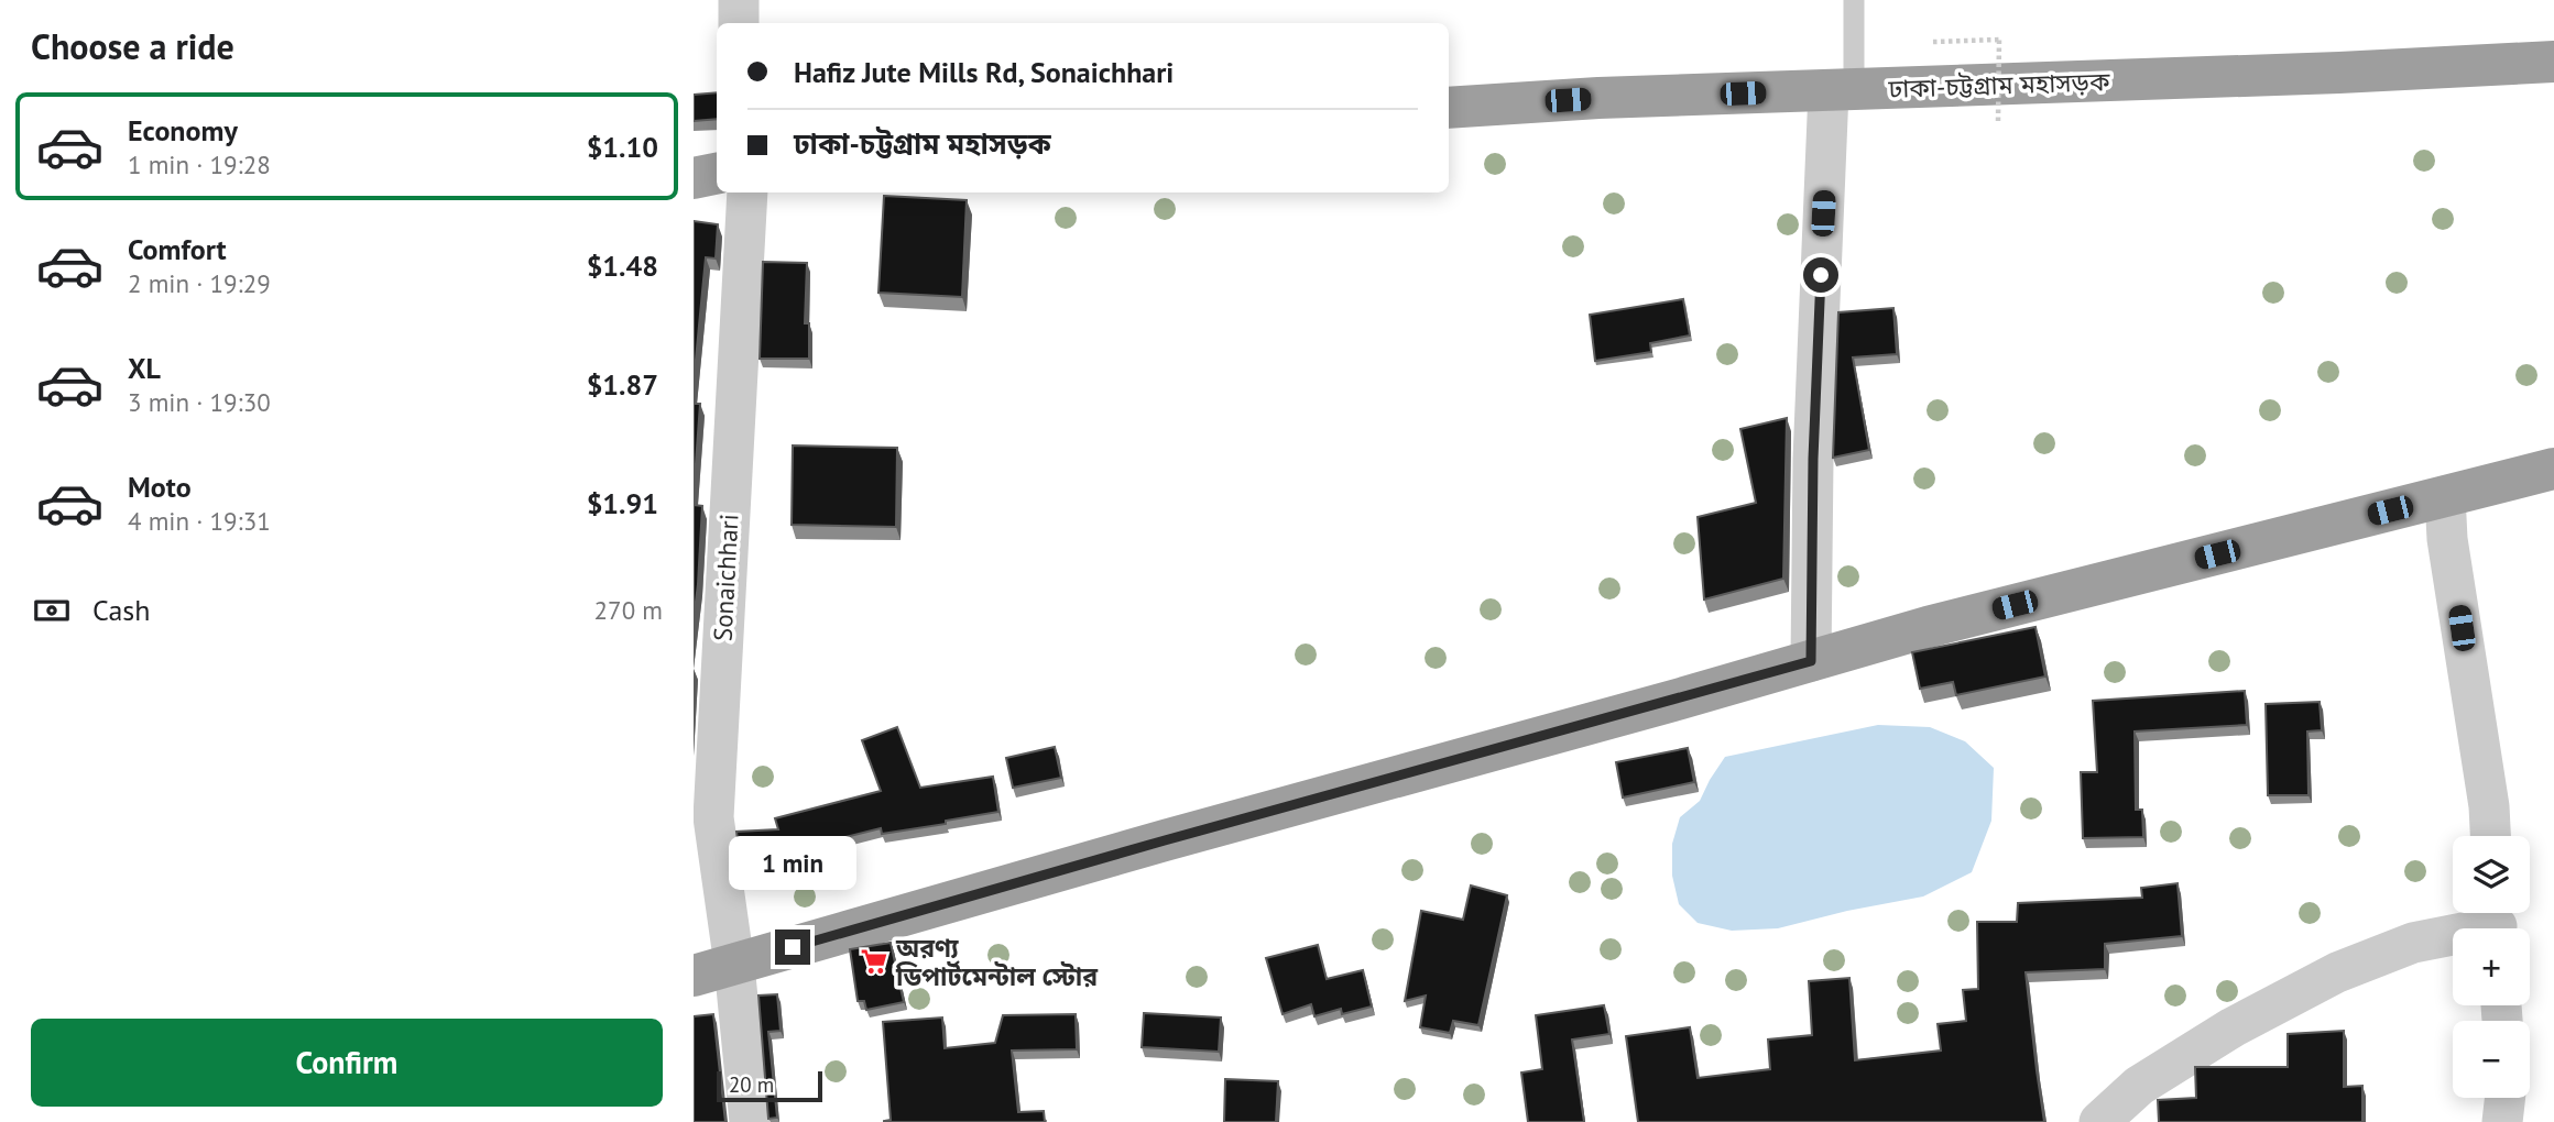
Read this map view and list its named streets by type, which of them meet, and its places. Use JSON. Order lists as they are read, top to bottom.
{
  "streets": {
    "highway": ["ঢাকা-চট্টগ্রাম মহাসড়ক"],
    "street": ["Sonaichhari"]
  },
  "places": {
    "supermarket": ["অরণ্য ডিপার্টমেন্টাল স্টোর"]
  },
  "scale_bar": "20 m",
  "page": {
    "heading": "Choose a ride",
    "banner": ["Hafiz Jute Mills Rd, Sonaichhari", "ঢাকা-চট্টগ্রাম মহাসড়ক"],
    "list": [
      {
        "name": "Economy",
        "note": "1 min · 19:28",
        "value": "$1.10"
      },
      {
        "name": "Comfort",
        "note": "2 min · 19:29",
        "value": "$1.48"
      },
      {
        "name": "XL",
        "note": "3 min · 19:30",
        "value": "$1.87"
      },
      {
        "name": "Moto",
        "note": "4 min · 19:31",
        "value": "$1.91"
      }
    ],
    "pay": ["Cash", "270 m"],
    "map_buttons": ["+", "−"],
    "bubble": "1 min",
    "buttons": "Confirm",
    "scale": "20 m"
  }
}
